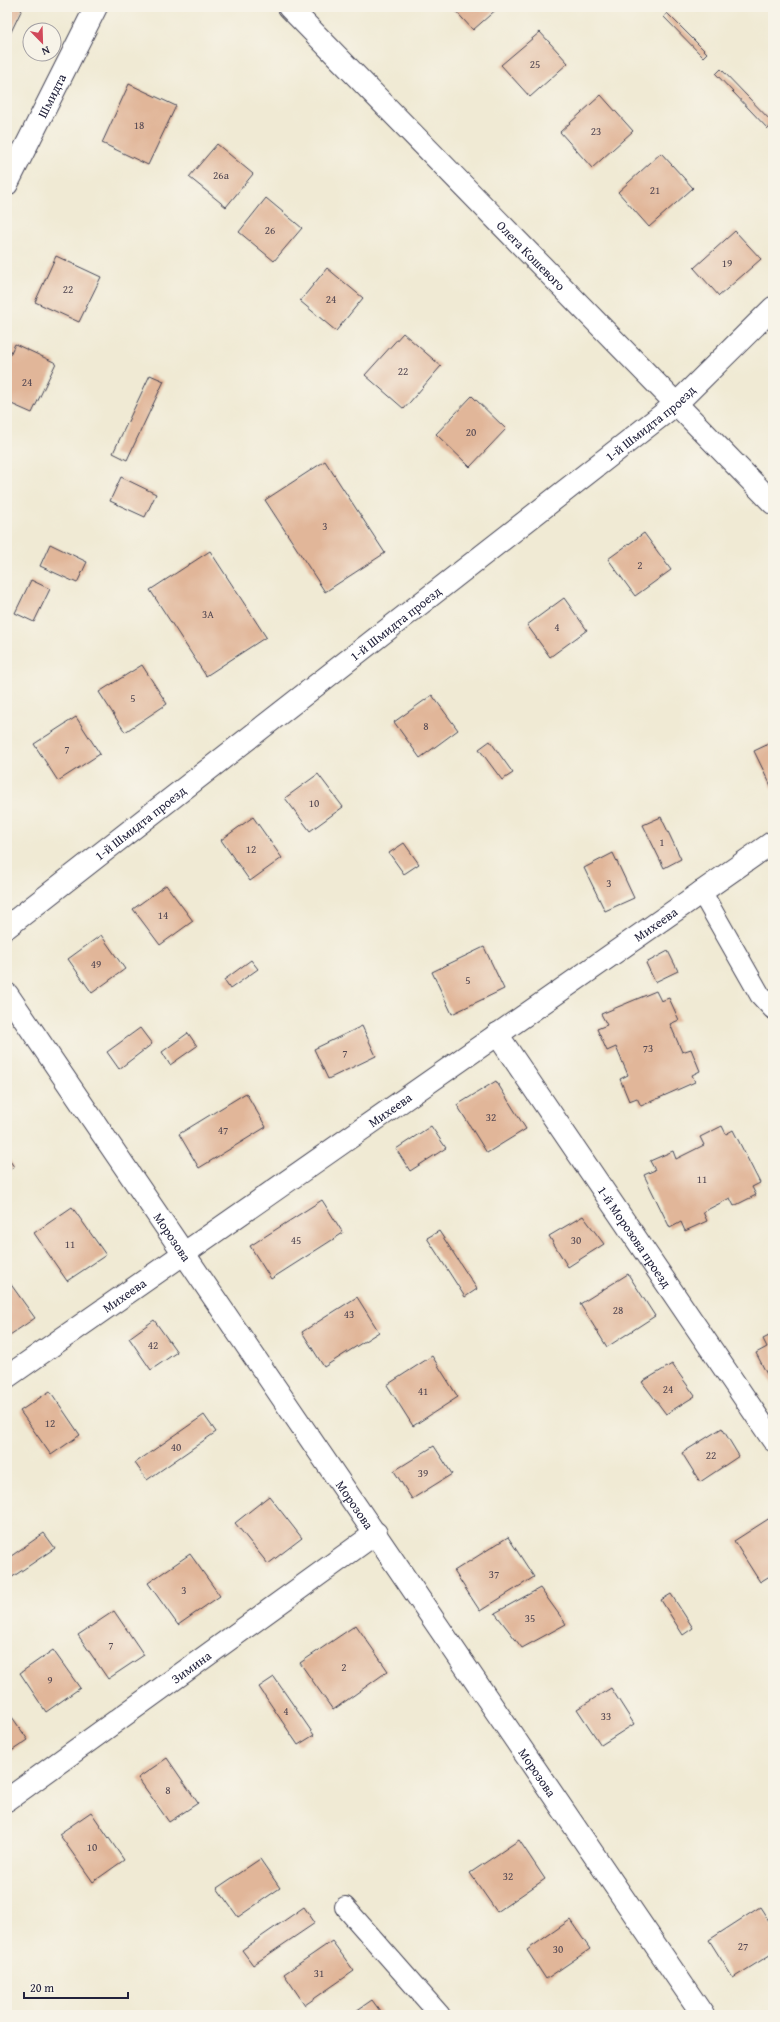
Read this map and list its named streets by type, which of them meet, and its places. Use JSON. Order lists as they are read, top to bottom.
{
  "streets": {
    "street": [
      "Шмидта",
      "Олега Кошевого",
      "1-й Шмидта проезд",
      "Михеева",
      "Морозова",
      "1-й Морозова проезд",
      "Зимина"
    ]
  },
  "crossings": [
    ["Олега Кошевого", "1-й Шмидта проезд"],
    ["Михеева", "Морозова"],
    ["Михеева", "1-й Морозова проезд"],
    ["Морозова", "Зимина"]
  ],
  "house_numbers": [
    "25",
    "18",
    "23",
    "26а",
    "21",
    "26",
    "19",
    "22",
    "24",
    "22",
    "24",
    "20",
    "3",
    "2",
    "3А",
    "4",
    "5",
    "8",
    "7",
    "10",
    "1",
    "12",
    "3",
    "14",
    "49",
    "5",
    "73",
    "7",
    "32",
    "47",
    "11",
    "45",
    "30",
    "11",
    "28",
    "43",
    "42",
    "24",
    "41",
    "12",
    "40",
    "22",
    "39",
    "37",
    "3",
    "35",
    "7",
    "2",
    "9",
    "4",
    "33",
    "8",
    "10",
    "32",
    "27",
    "30",
    "31"
  ],
  "scale_bar": "20 m",
  "north": "bottom right"
}
